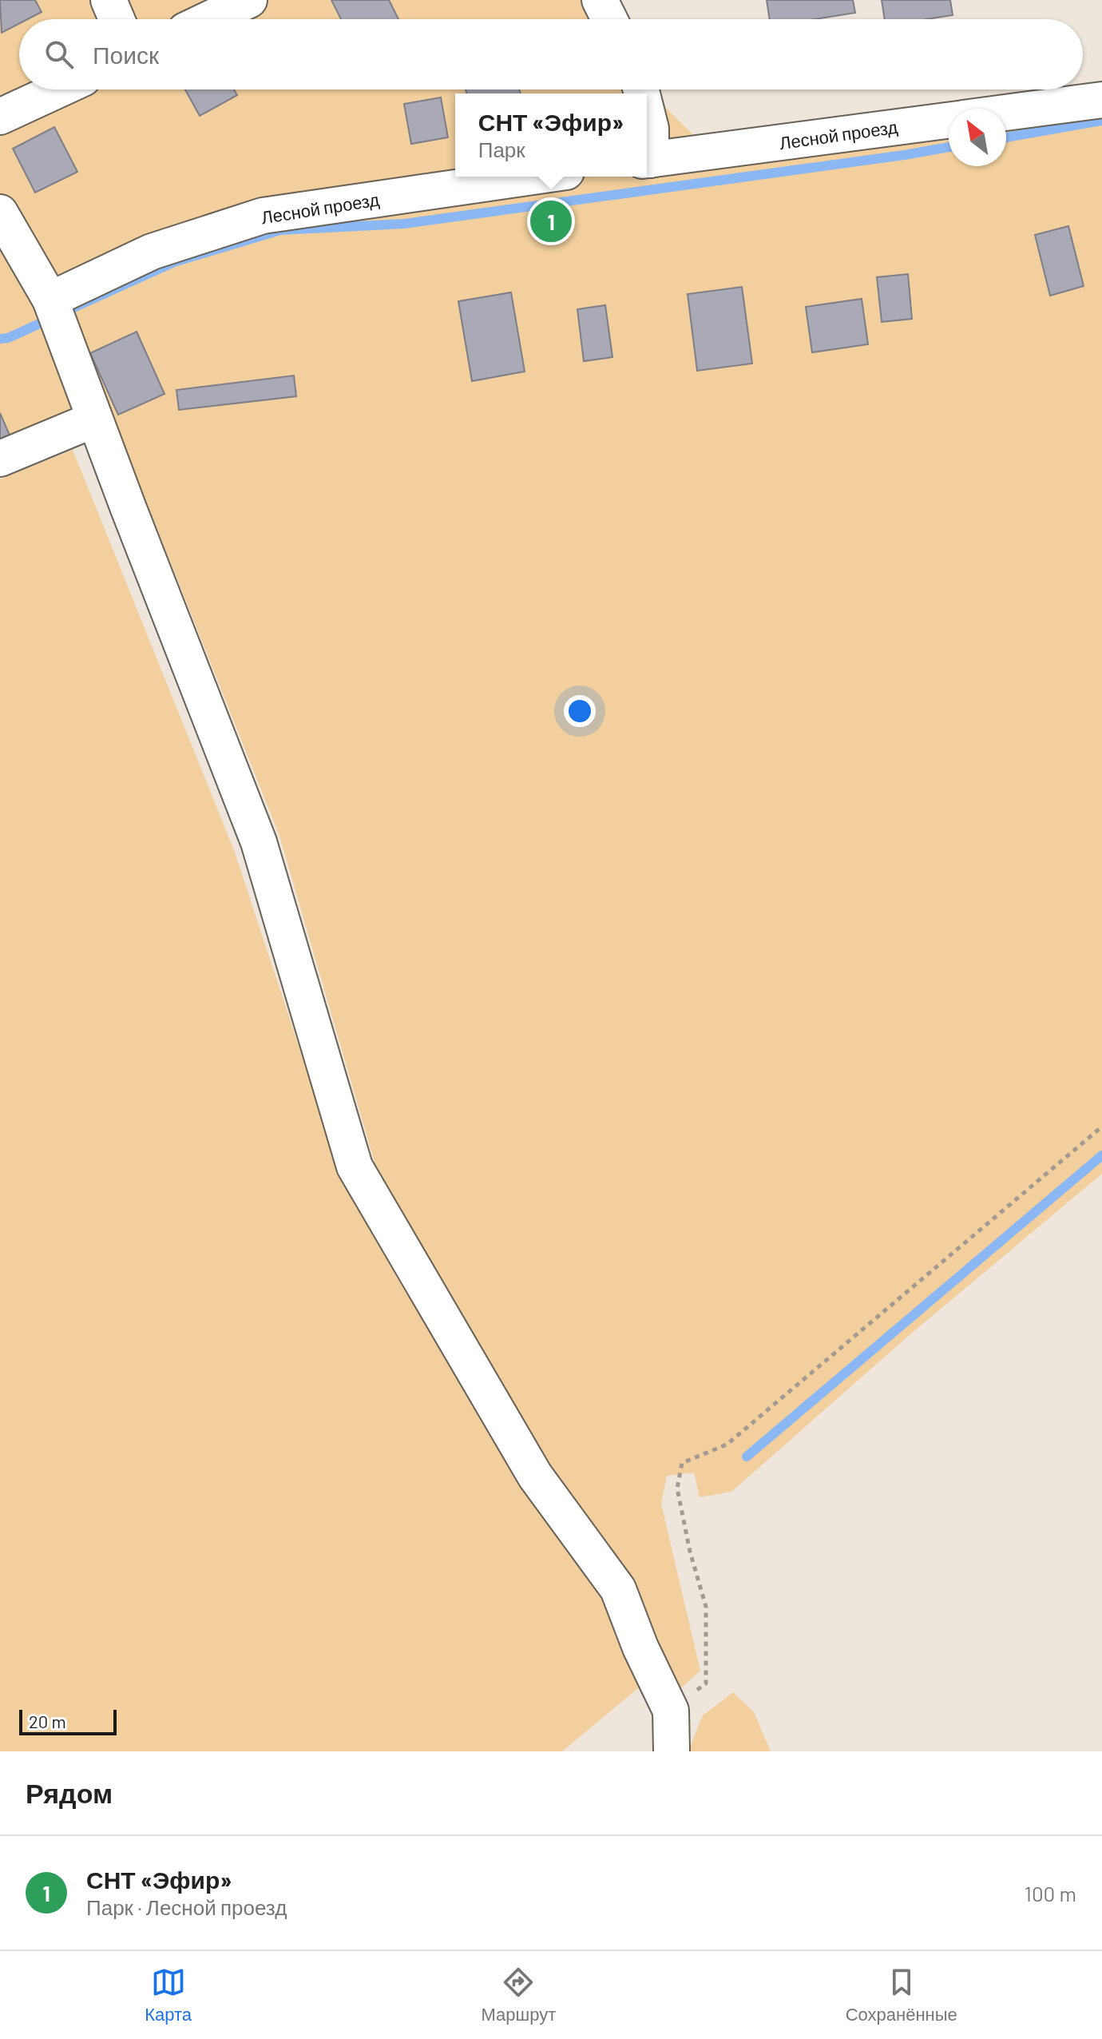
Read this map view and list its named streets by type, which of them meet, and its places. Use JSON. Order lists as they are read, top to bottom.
{
  "streets": {
    "street": ["Лесной проезд"]
  },
  "scale_bar": "20 m",
  "north": "top left",
  "page": {
    "search": "Поиск",
    "popup": ["СНТ «Эфир»", "Парк"],
    "pins": "1",
    "scale": "20 m",
    "heading": "Рядом",
    "list": [
      {
        "mark": "1",
        "name": "СНТ «Эфир»",
        "note": "Парк · Лесной проезд",
        "value": "100 m"
      }
    ],
    "nav": ["Карта", "Маршрут", "Сохранённые"]
  }
}
